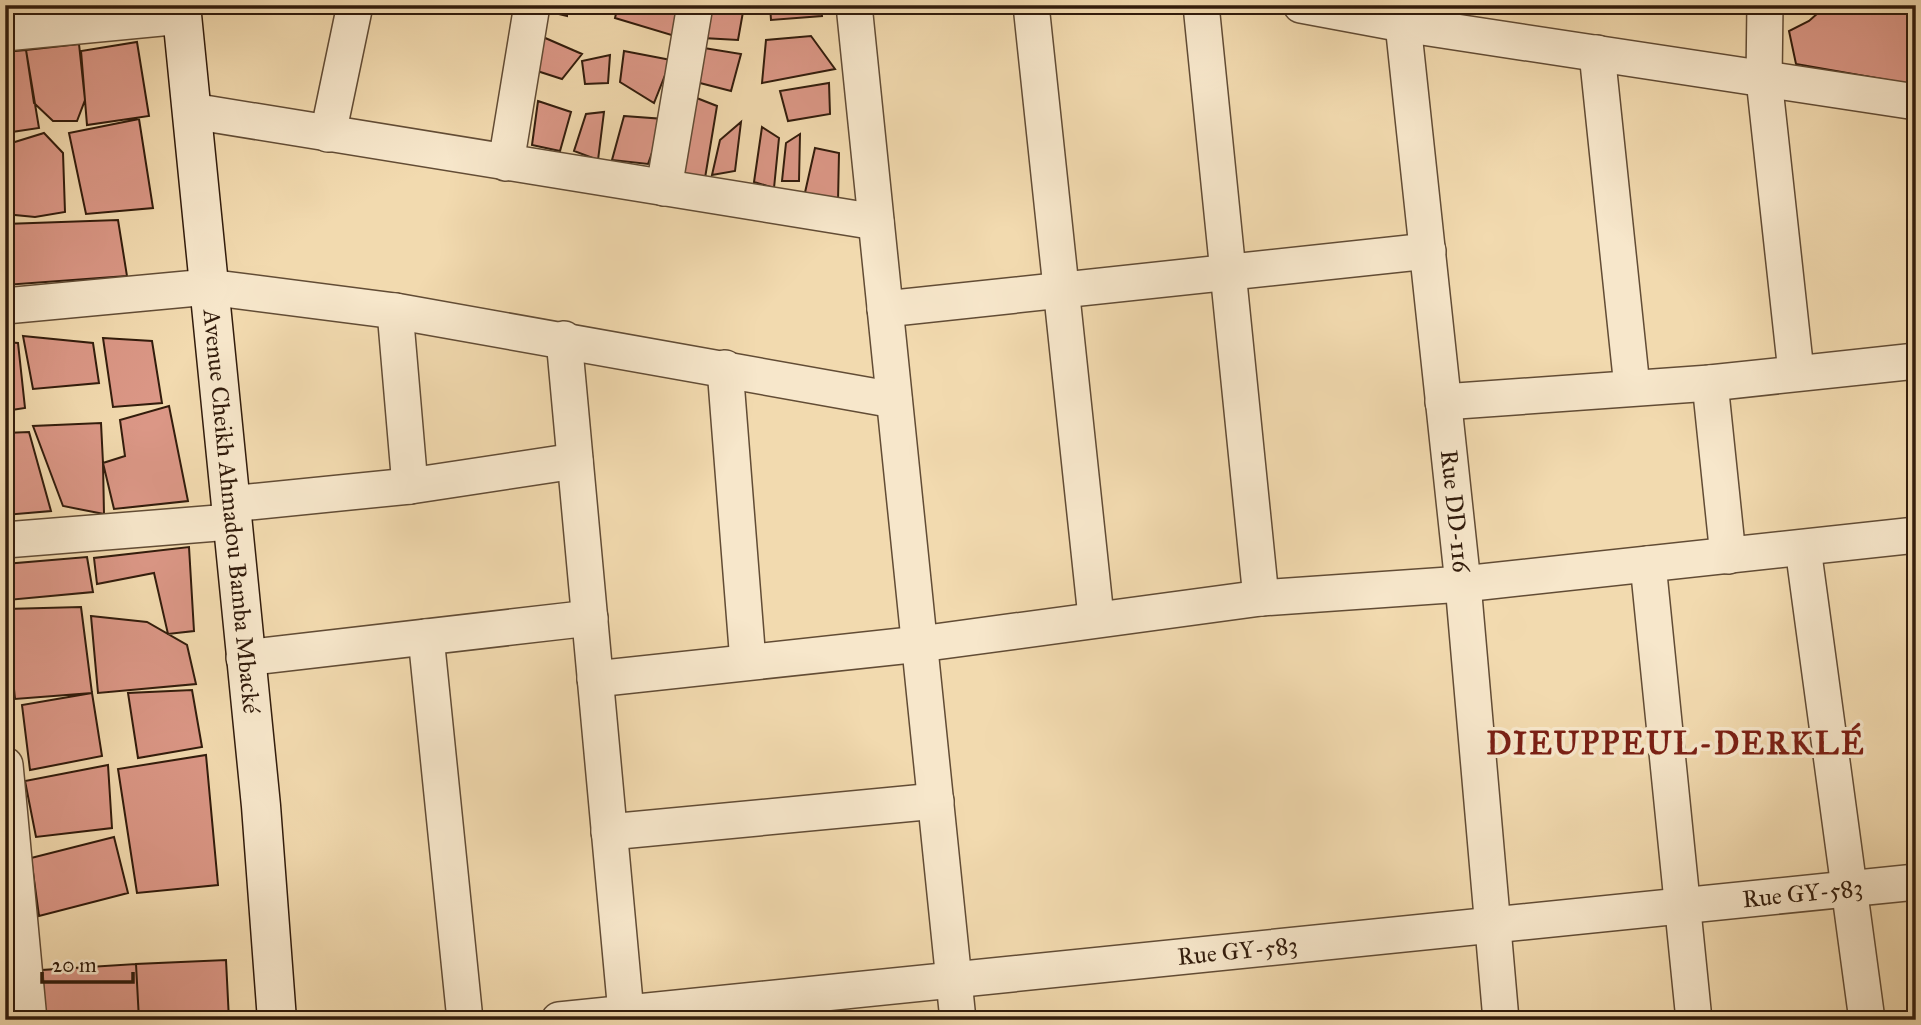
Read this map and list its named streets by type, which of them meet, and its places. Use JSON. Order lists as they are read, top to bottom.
{
  "streets": {
    "street": ["Avenue Cheikh Ahmadou Bamba Mbacké", "Rue DD-116", "Rue GY-583"]
  },
  "crossings": [
    ["Rue DD-116", "Rue GY-583"]
  ],
  "districts": ["DIEUPPEUL-DERKLÉ"],
  "scale_bar": "20 m"
}
